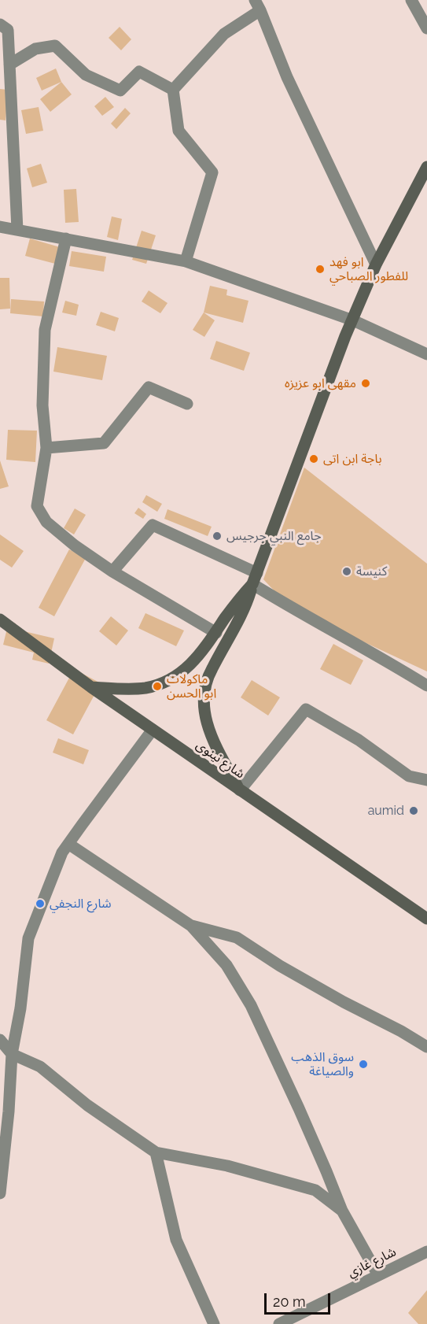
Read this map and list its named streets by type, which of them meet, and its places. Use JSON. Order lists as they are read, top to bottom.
{
  "streets": {
    "street": ["شارع نينوى", "شارع غازي"]
  },
  "places": [
    "ابو فهد للفطور الصباحي",
    "مقهى ابو عزيزه",
    "باجة ابن اتى",
    "جامع النبي جرجيس",
    "كنيسة",
    "ماكولات ابو الحسن",
    "aumid",
    "شارع النجفي",
    "سوق الذهب والصياغة"
  ],
  "scale_bar": "20 m"
}
